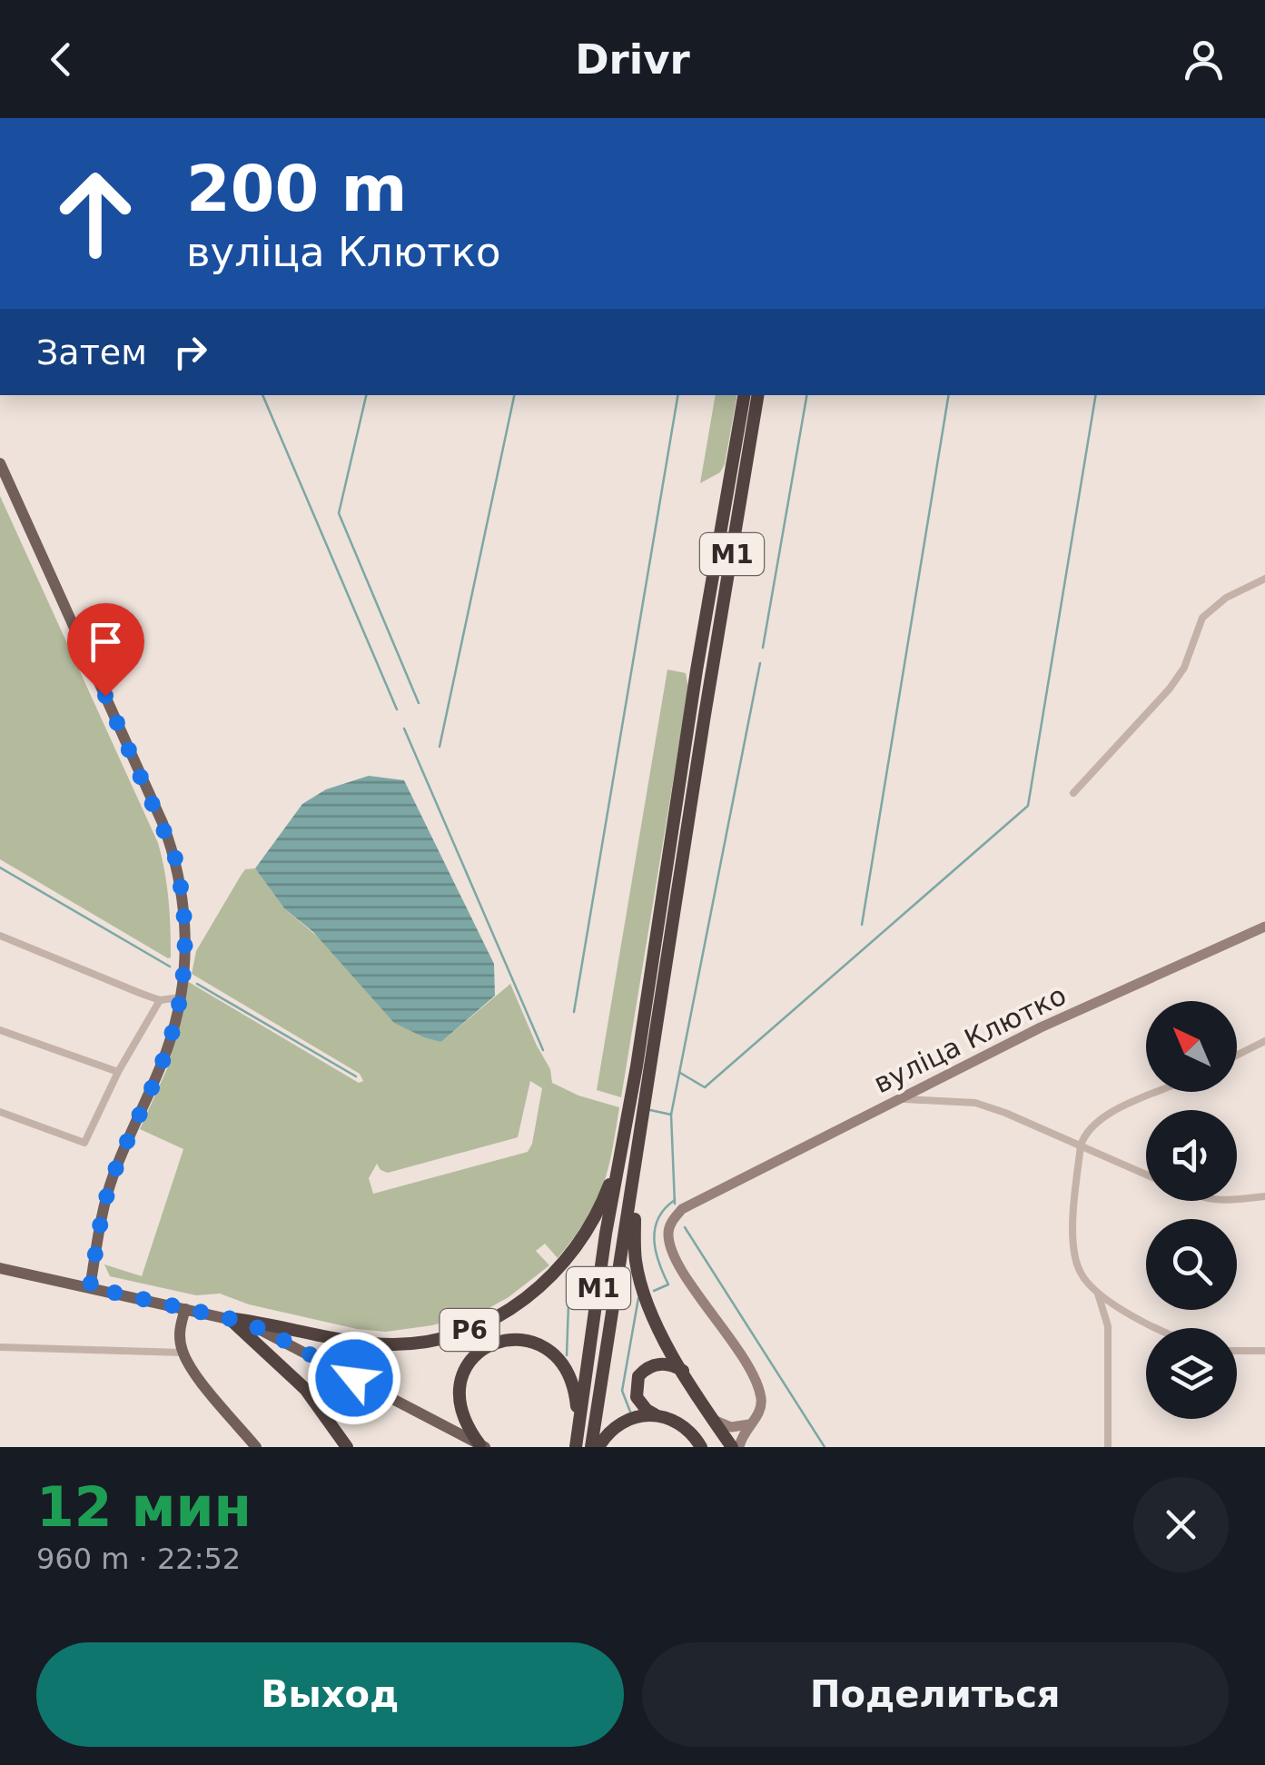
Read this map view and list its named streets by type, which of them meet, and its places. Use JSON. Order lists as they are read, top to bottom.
{
  "streets": {
    "highway": ["М1", "Р6"],
    "street": ["вуліца Клютко"]
  },
  "crossings": [
    ["М1", "Р6"]
  ],
  "north": "top left",
  "page": {
    "header": "Drivr",
    "turn": ["200 m", "вуліца Клютко"],
    "then": "Затем",
    "heading": ["12 мин", "960 m · 22:52"],
    "buttons": ["Выход", "Поделиться"]
  }
}
